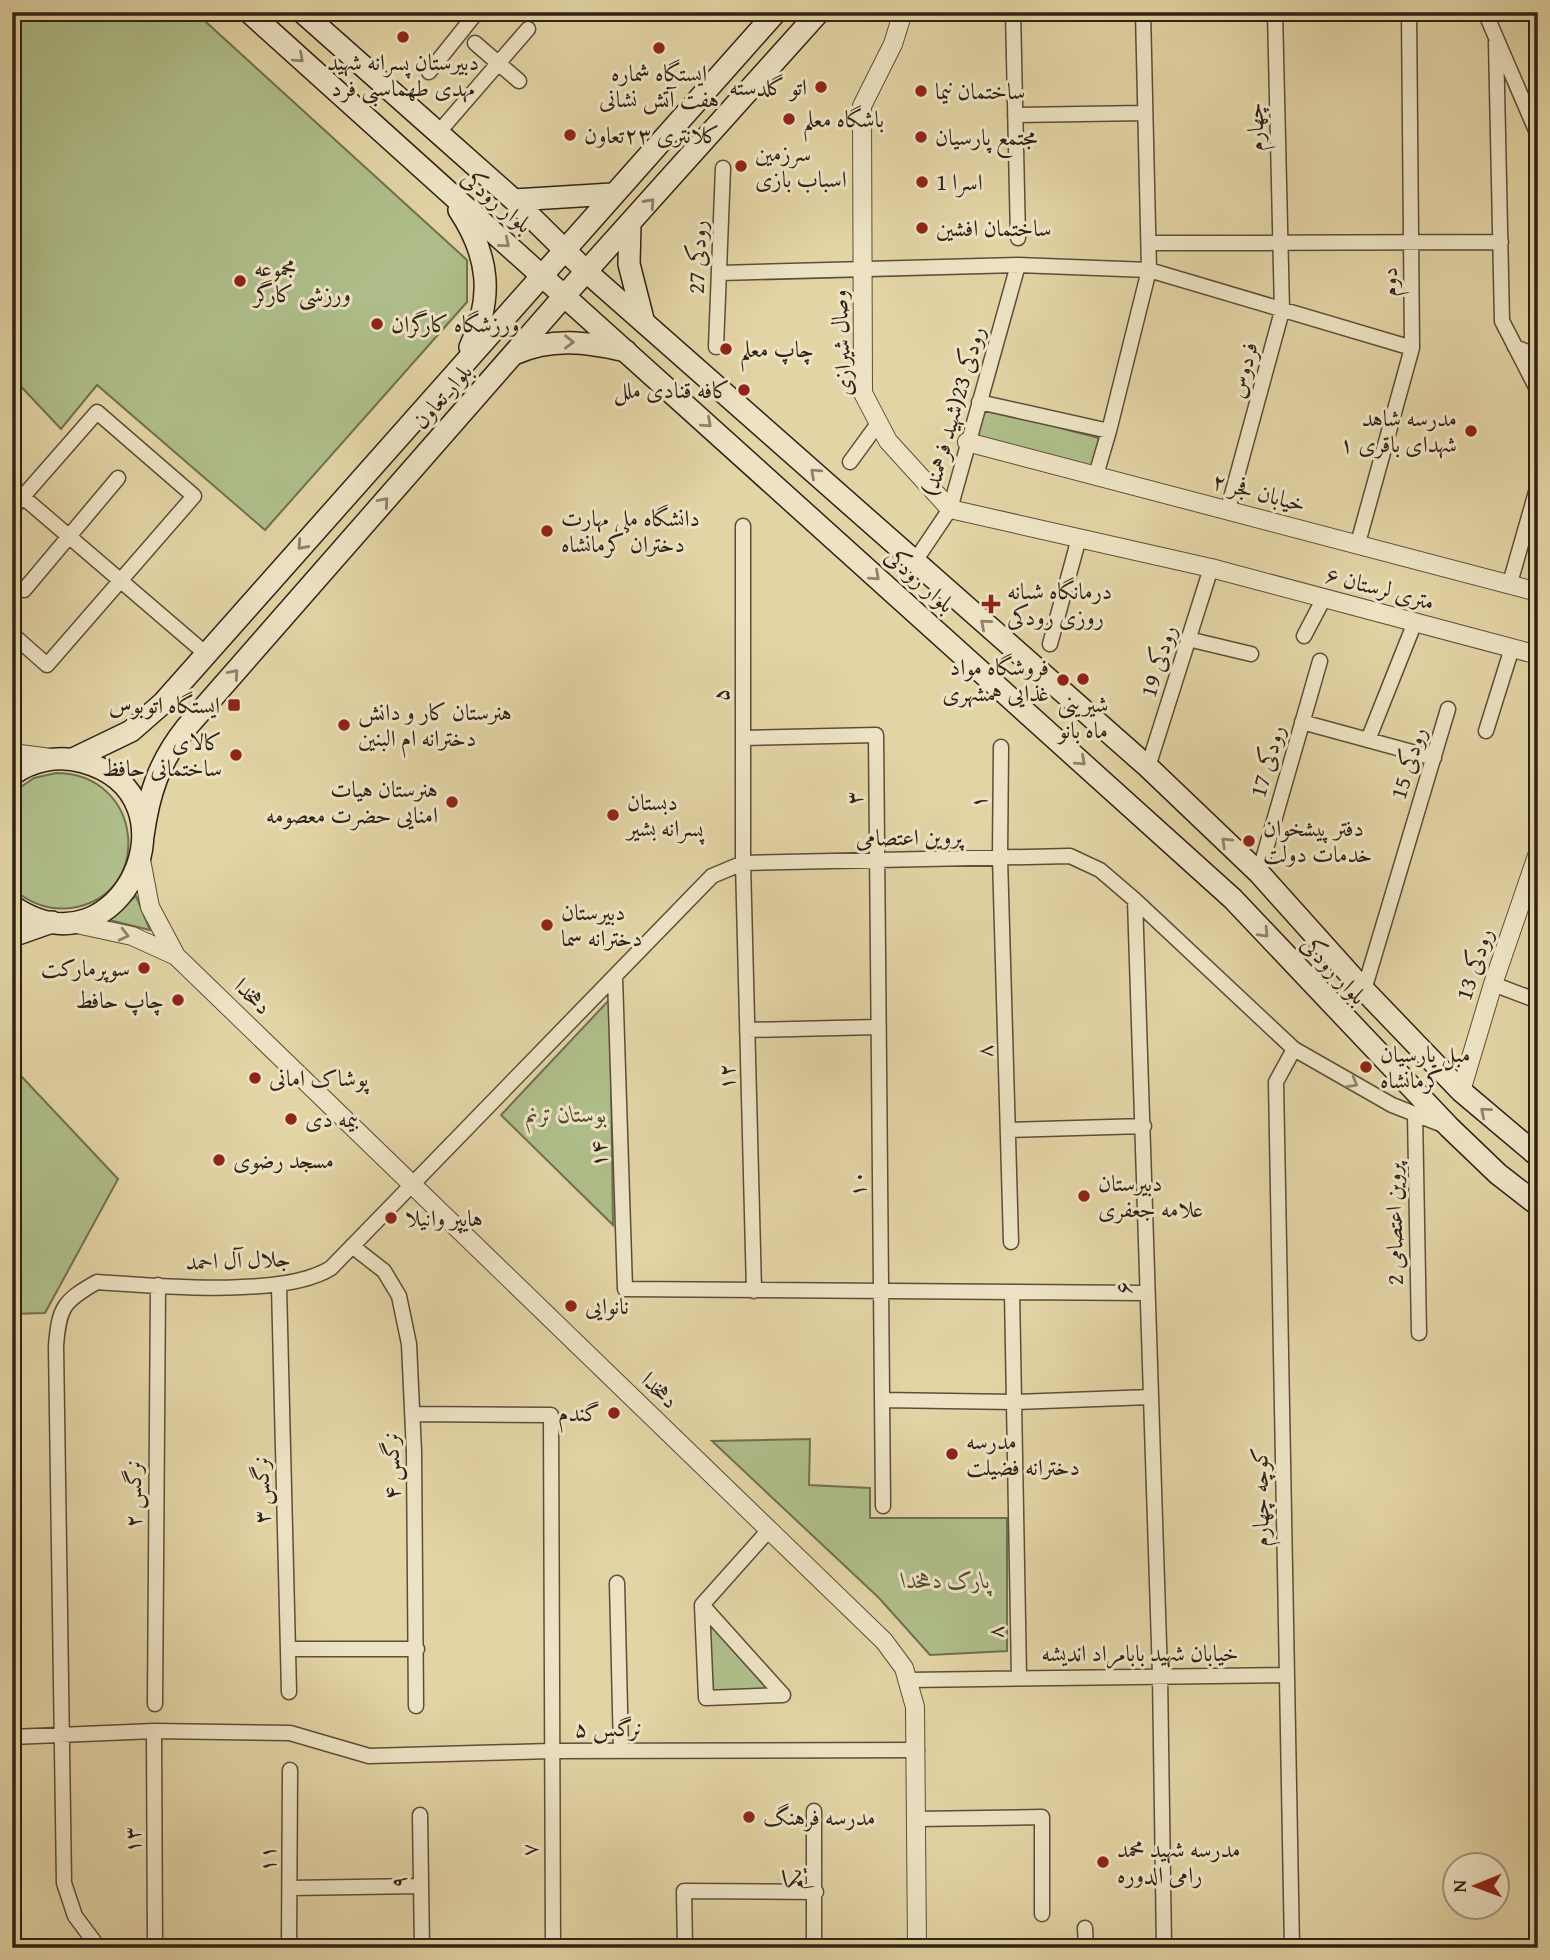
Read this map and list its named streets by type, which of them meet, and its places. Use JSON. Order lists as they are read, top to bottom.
{
  "streets": {
    "main road": ["بلوار رودکی", "بلوار تعاون"],
    "street": [
      "چهارم",
      "رودکی 27",
      "دوم",
      "وصال شیرازی",
      "فردوس",
      "رودکی 23(شهید فرهمند)",
      "خیابان فجر ۲",
      "۶ متری لرستان",
      "رودکی 19",
      "۵",
      "رودکی 17",
      "رودکی 15",
      "۳",
      "۱",
      "پروین اعتصامی",
      "رودکی 13",
      "دهخدا",
      "۸",
      "۱۲",
      "۱۴",
      "۱۰",
      "پروین اعتصامی 2",
      "جلال آل احمد",
      "۶",
      "نرگس ۴",
      "نرگس ۳",
      "نرگس ۲",
      "کوچه چهارم",
      "خیابان شهید بابامراد اندیشه",
      "نرگس ۵",
      "۱۳",
      "۷",
      "۱۱",
      "یکم",
      "۹"
    ]
  },
  "crossings": [
    ["چهارم", "فردوس"],
    ["بلوار رودکی", "بلوار تعاون"],
    ["بلوار رودکی", "رودکی 23(شهید فرهمند)"],
    ["بلوار رودکی", "رودکی 19"],
    ["بلوار رودکی", "رودکی 17"],
    ["بلوار رودکی", "رودکی 15"],
    ["بلوار رودکی", "پروین اعتصامی"],
    ["بلوار رودکی", "رودکی 13"],
    ["دوم", "خیابان فجر ۲"],
    ["وصال شیرازی", "رودکی 23(شهید فرهمند)"],
    ["فردوس", "خیابان فجر ۲"],
    ["رودکی 23(شهید فرهمند)", "خیابان فجر ۲"],
    ["۶ متری لرستان", "رودکی 19"],
    ["۵", "۳"],
    ["۵", "پروین اعتصامی"],
    ["۵", "۱۲"],
    ["۳", "پروین اعتصامی"],
    ["۳", "۱۰"],
    ["۱", "پروین اعتصامی"],
    ["۱", "۸"],
    ["پروین اعتصامی", "دهخدا"],
    ["پروین اعتصامی", "۸"],
    ["پروین اعتصامی", "۱۲"],
    ["پروین اعتصامی", "۱۴"],
    ["پروین اعتصامی", "۱۰"],
    ["پروین اعتصامی", "پروین اعتصامی 2"],
    ["پروین اعتصامی", "جلال آل احمد"],
    ["پروین اعتصامی", "۶"],
    ["پروین اعتصامی", "کوچه چهارم"],
    ["دهخدا", "جلال آل احمد"],
    ["دهخدا", "خیابان شهید بابامراد اندیشه"],
    ["دهخدا", "نرگس ۵"],
    ["۸", "خیابان شهید بابامراد اندیشه"],
    ["۱۲", "۱۴"],
    ["جلال آل احمد", "نرگس ۴"],
    ["جلال آل احمد", "نرگس ۳"],
    ["جلال آل احمد", "نرگس ۲"],
    ["۶", "خیابان شهید بابامراد اندیشه"],
    ["نرگس ۴", "نرگس ۵"],
    ["کوچه چهارم", "خیابان شهید بابامراد اندیشه"],
    ["نرگس ۵", "۷"]
  ],
  "parks": ["بوستان ترنم", "پارک دهخدا"],
  "places": {
    "other": [
      "دبیرستان پسرانه شهید مهدی طهماسبی فرد",
      "ایستگاه شماره هفت آتش نشانی",
      "اتو گلدسته",
      "ساختمان نیما",
      "باشگاه معلم",
      "کلانتری ۲۳تعاون",
      "مجتمع پارسیان",
      "سرزمین اسباب بازی",
      "اسرا 1",
      "ساختمان افشین",
      "مجموعه ورزشی کارگر",
      "ورزشگاه کارگران",
      "چاپ معلم",
      "کافه قنادی ملل",
      "مدرسه شاهد شهدای باقری ۱",
      "دانشگاه ملی مهارت دختران کرمانشاه",
      "شیرینی ماه بانو",
      "فروشگاه مواد غذایی همشهری",
      "هنرستان کار و دانش دخترانه ام البنین",
      "کالای ساختمانی حافظ",
      "هنرستان هیات امنایی حضرت معصومه",
      "دبستان پسرانه بشير",
      "دفتر پیشخوان خدمات دولت",
      "دبیرستان دخترانه سما",
      "سوپرمارکت",
      "چاپ حافط",
      "مبل پارسیان کرمانشاه",
      "پوشاک امانی",
      "بیمه دی",
      "مسجد رضوی",
      "دبیرستان علامه جعفری",
      "هایپر وانیلا",
      "نانوایی",
      "گندم",
      "مدرسه دخترانه فضيلت",
      "مدرسه فرهنگ",
      "مدرسه شهید محمد رامی الدوره"
    ],
    "health": ["درمانگاه شبانه روزی رودکی"],
    "transit": ["ایستگاه اتوبوس"]
  },
  "north": "left"
}
